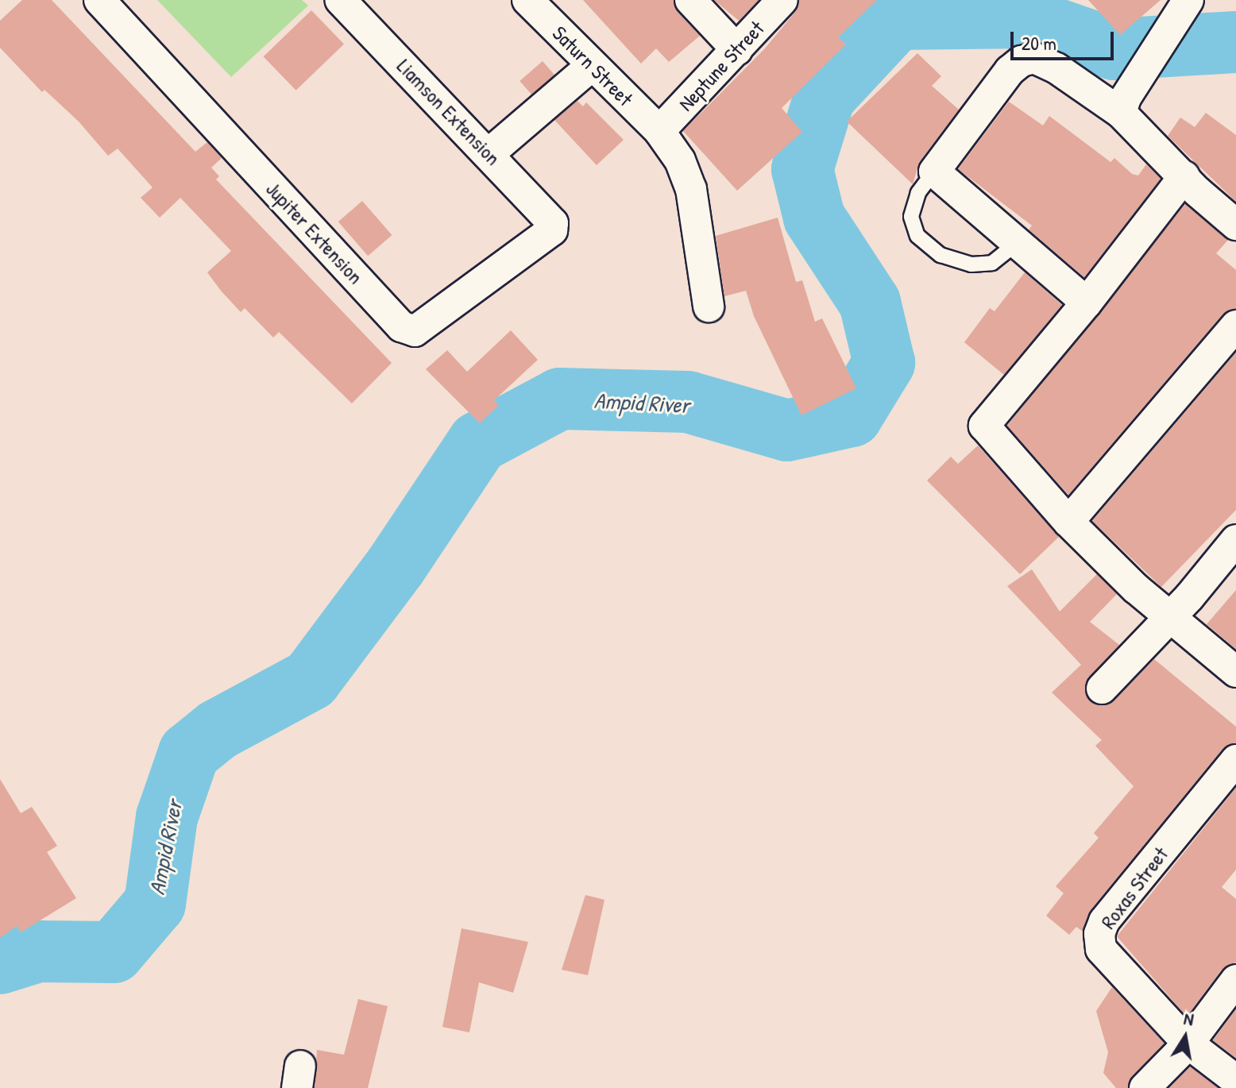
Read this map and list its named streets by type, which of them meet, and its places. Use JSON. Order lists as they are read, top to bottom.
{
  "streets": {
    "street": [
      "Saturn Street",
      "Neptune Street",
      "Liamson Extension",
      "Jupiter Extension",
      "Roxas Street"
    ]
  },
  "crossings": [
    ["Saturn Street", "Neptune Street"],
    ["Liamson Extension", "Jupiter Extension"]
  ],
  "water": ["Ampid River"],
  "scale_bar": "20 m",
  "north": "top"
}
